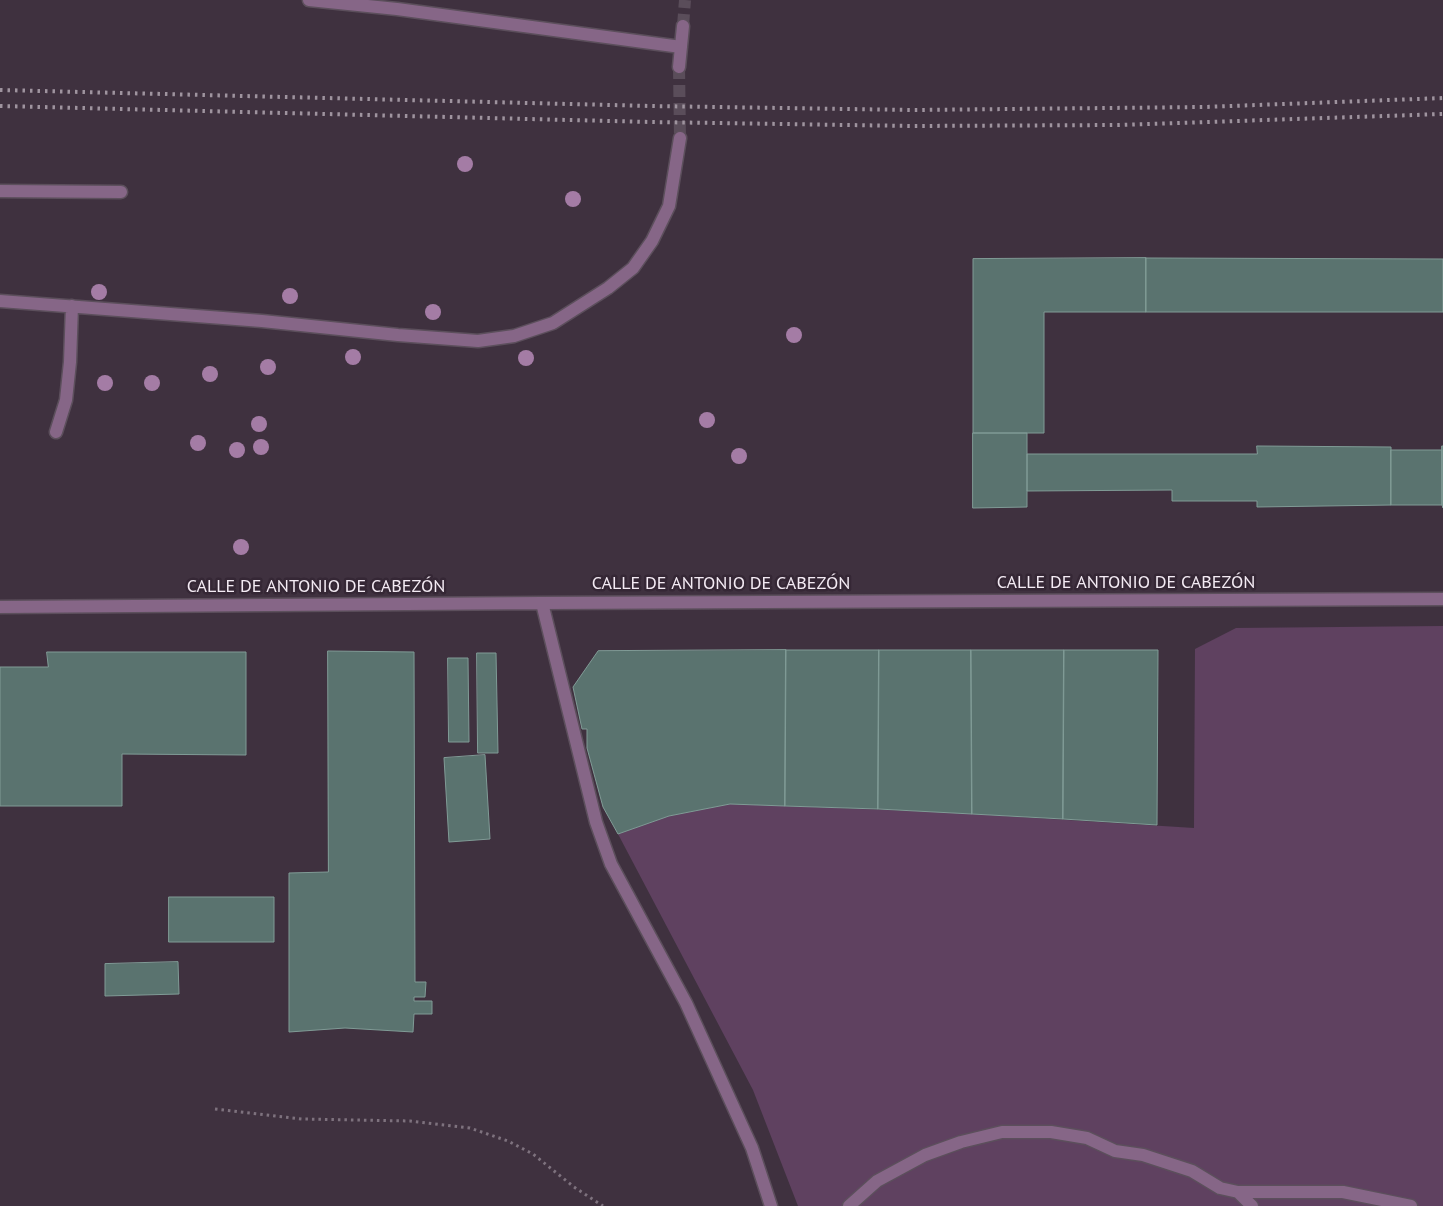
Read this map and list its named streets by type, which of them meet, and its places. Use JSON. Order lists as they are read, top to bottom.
{
  "streets": {
    "street": ["CALLE DE ANTONIO DE CABEZÓN"]
  }
}
